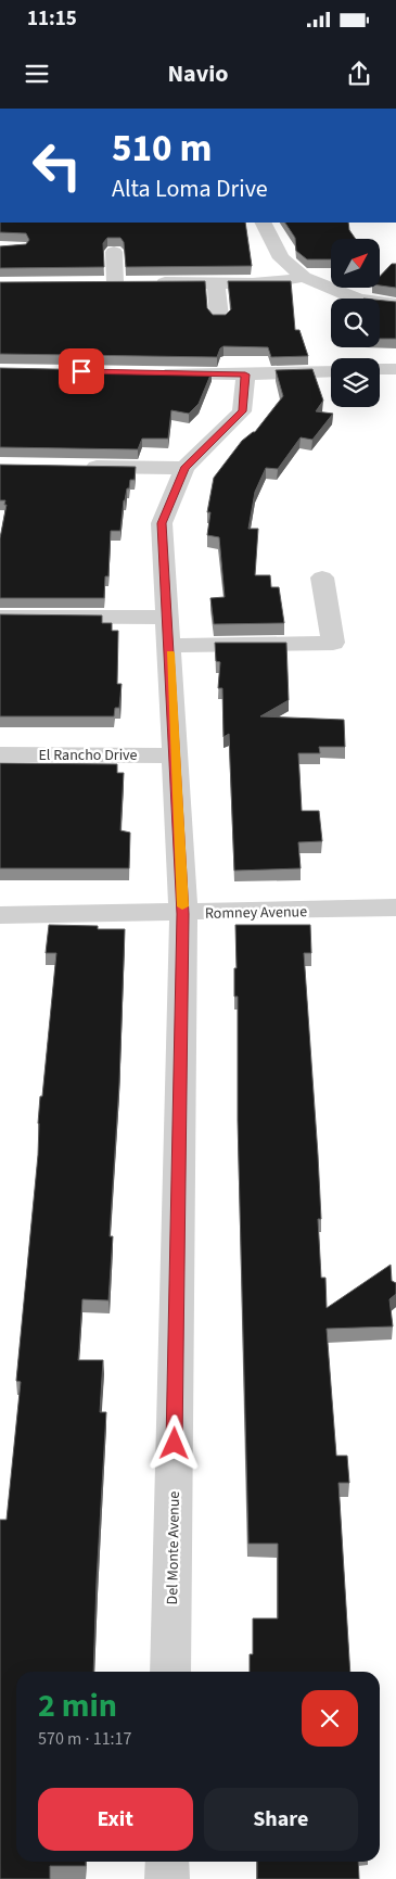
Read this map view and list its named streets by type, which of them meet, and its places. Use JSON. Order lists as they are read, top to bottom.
{
  "streets": {
    "street": ["El Rancho Drive", "Romney Avenue", "Del Monte Avenue"]
  },
  "crossings": [
    ["El Rancho Drive", "Del Monte Avenue"],
    ["Romney Avenue", "Del Monte Avenue"]
  ],
  "north": "top right",
  "page": {
    "status": "11:15",
    "header": "Navio",
    "turn": ["510 m", "Alta Loma Drive"],
    "heading": ["2 min", "570 m · 11:17"],
    "buttons": ["Exit", "Share"]
  }
}
